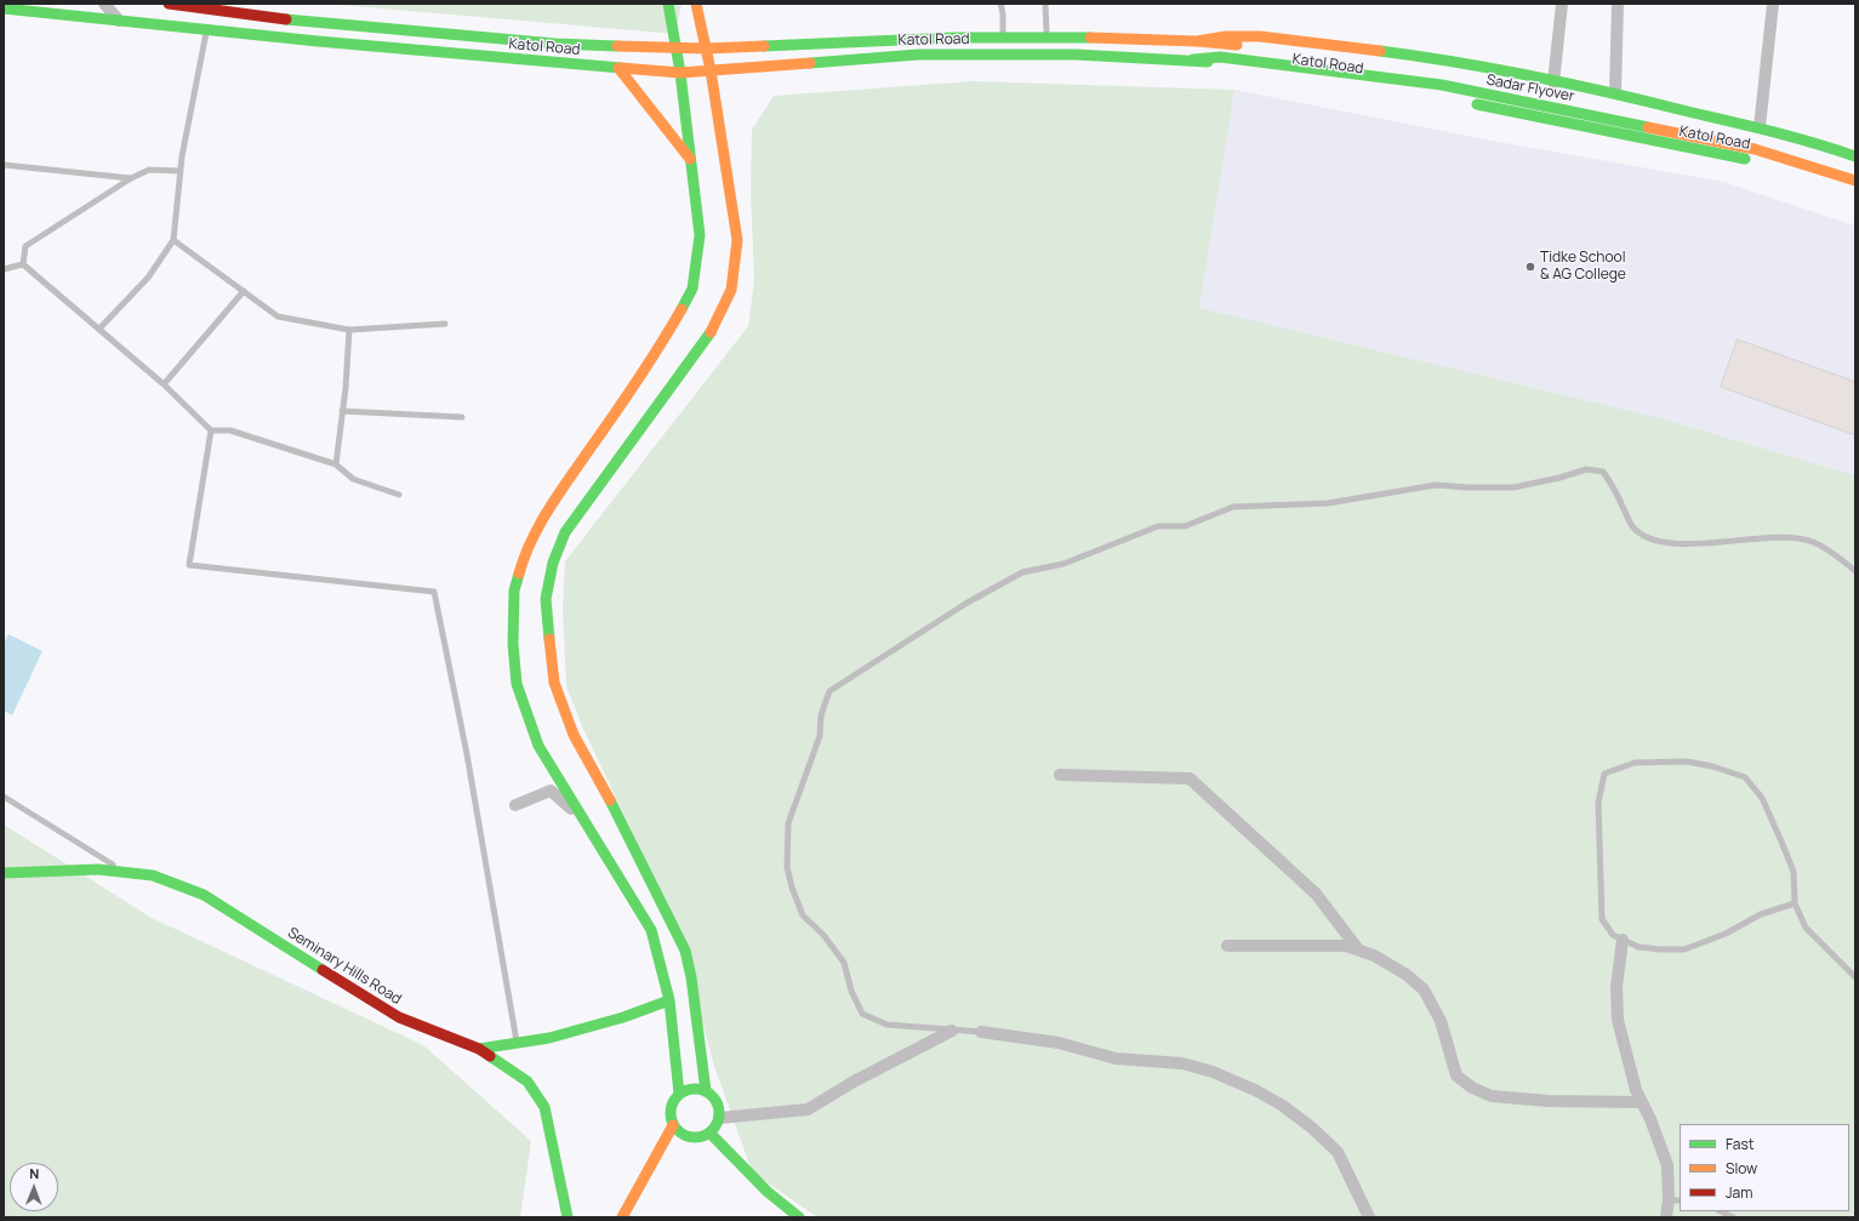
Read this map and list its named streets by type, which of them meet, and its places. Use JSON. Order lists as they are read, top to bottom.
{
  "streets": {
    "main road": ["Katol Road", "Sadar Flyover", "Seminary Hills Road"]
  },
  "crossings": [
    ["Katol Road", "Sadar Flyover"]
  ],
  "places": ["Tidke School & AG College"],
  "legend": ["Fast", "Slow", "Jam"],
  "north": "top"
}
